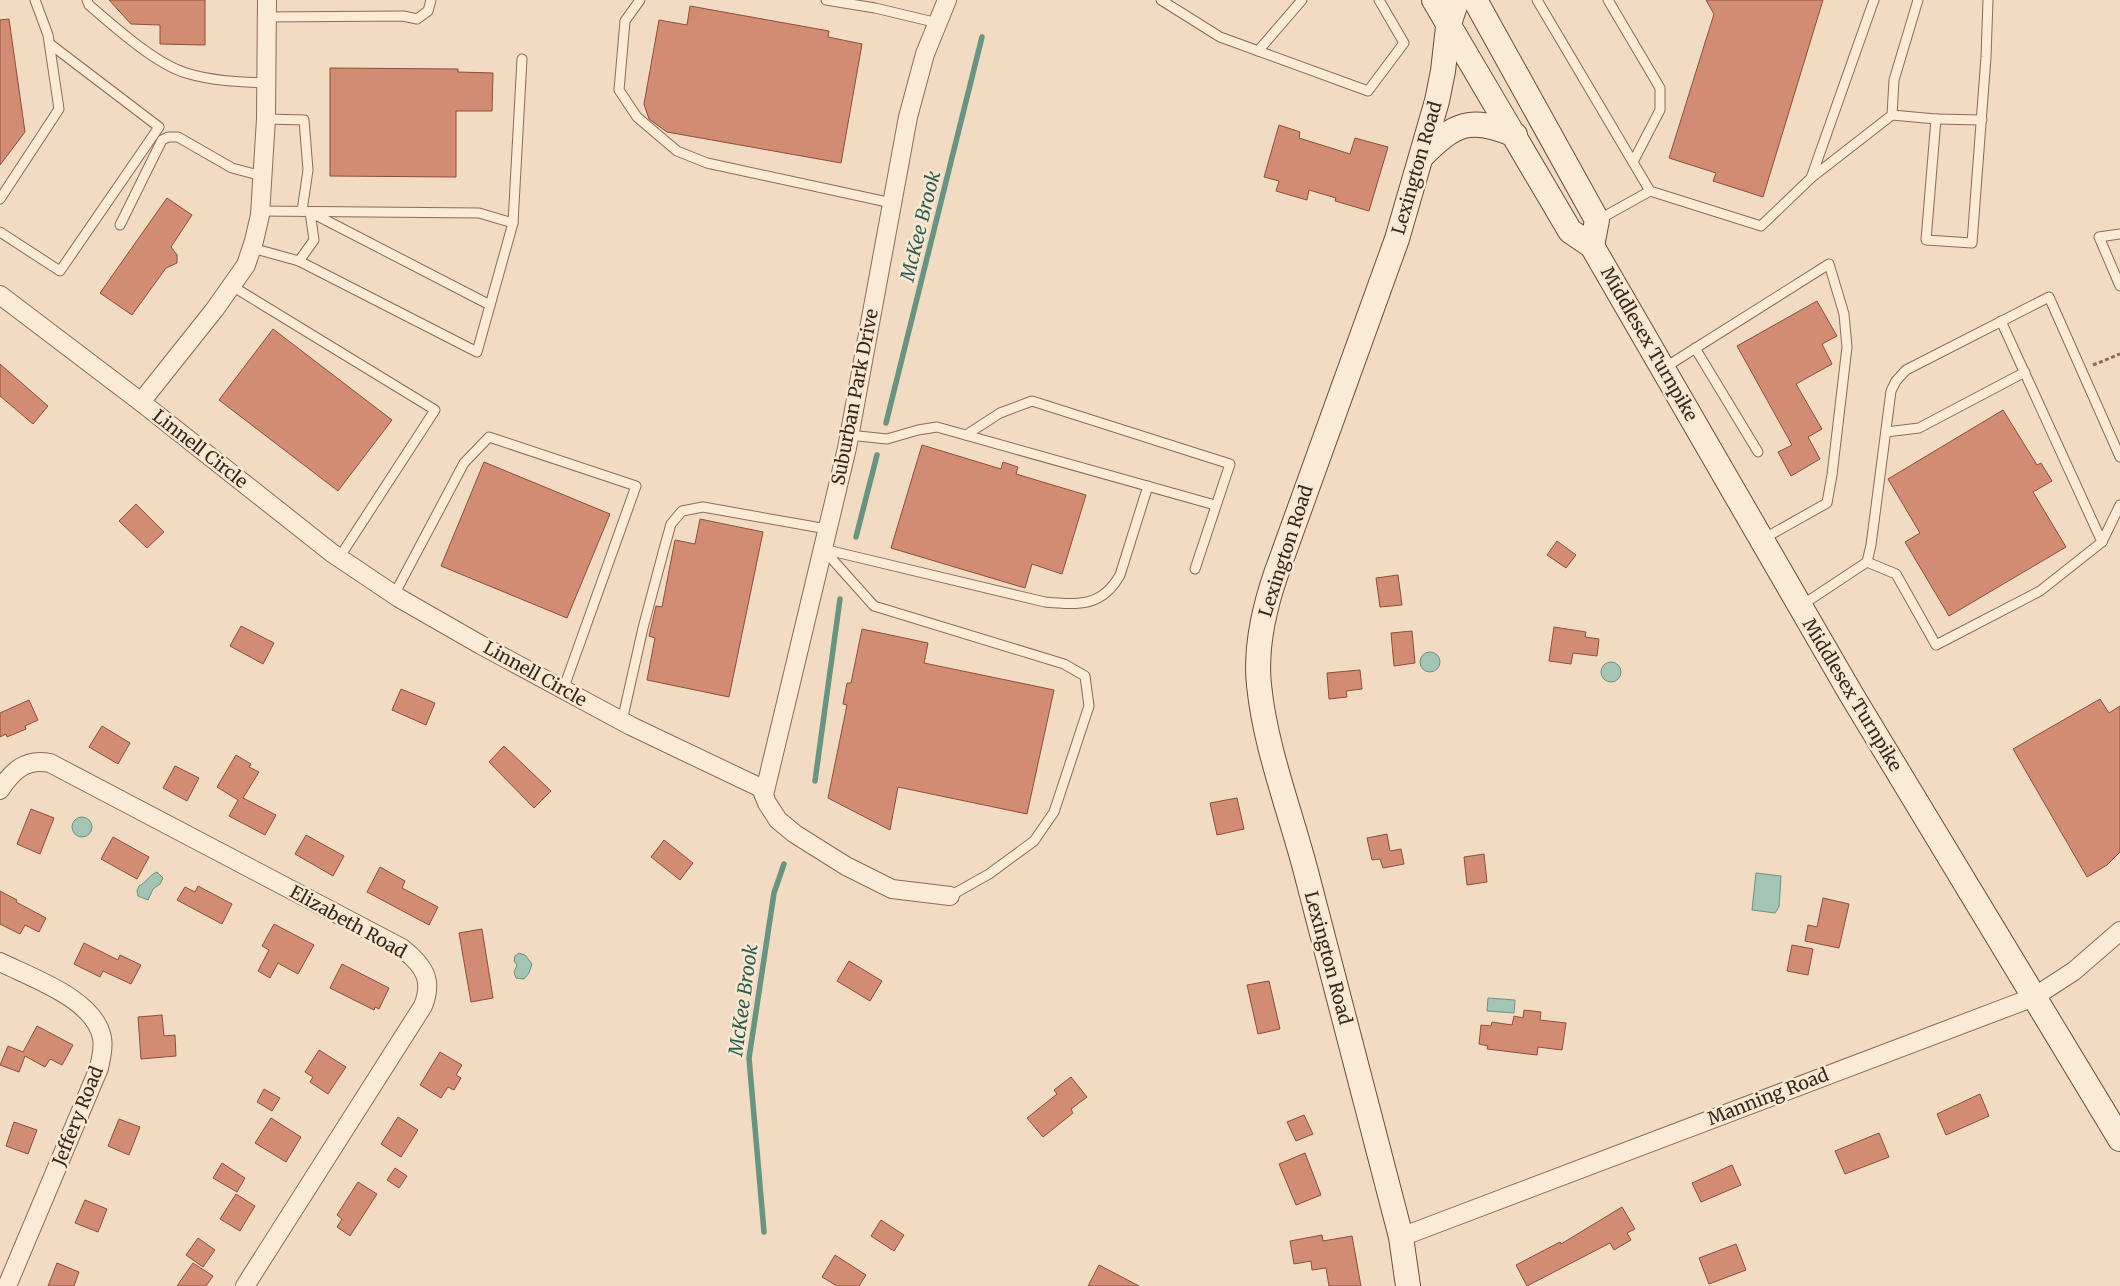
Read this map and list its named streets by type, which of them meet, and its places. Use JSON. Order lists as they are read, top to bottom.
{
  "streets": {
    "main road": ["Lexington Road", "Middlesex Turnpike"],
    "street": [
      "Suburban Park Drive",
      "Linnell Circle",
      "Elizabeth Road",
      "Manning Road",
      "Jeffery Road"
    ]
  },
  "crossings": [
    ["Lexington Road", "Middlesex Turnpike"],
    ["Lexington Road", "Manning Road"],
    ["Middlesex Turnpike", "Manning Road"],
    ["Suburban Park Drive", "Linnell Circle"]
  ],
  "water": ["McKee Brook"]
}
